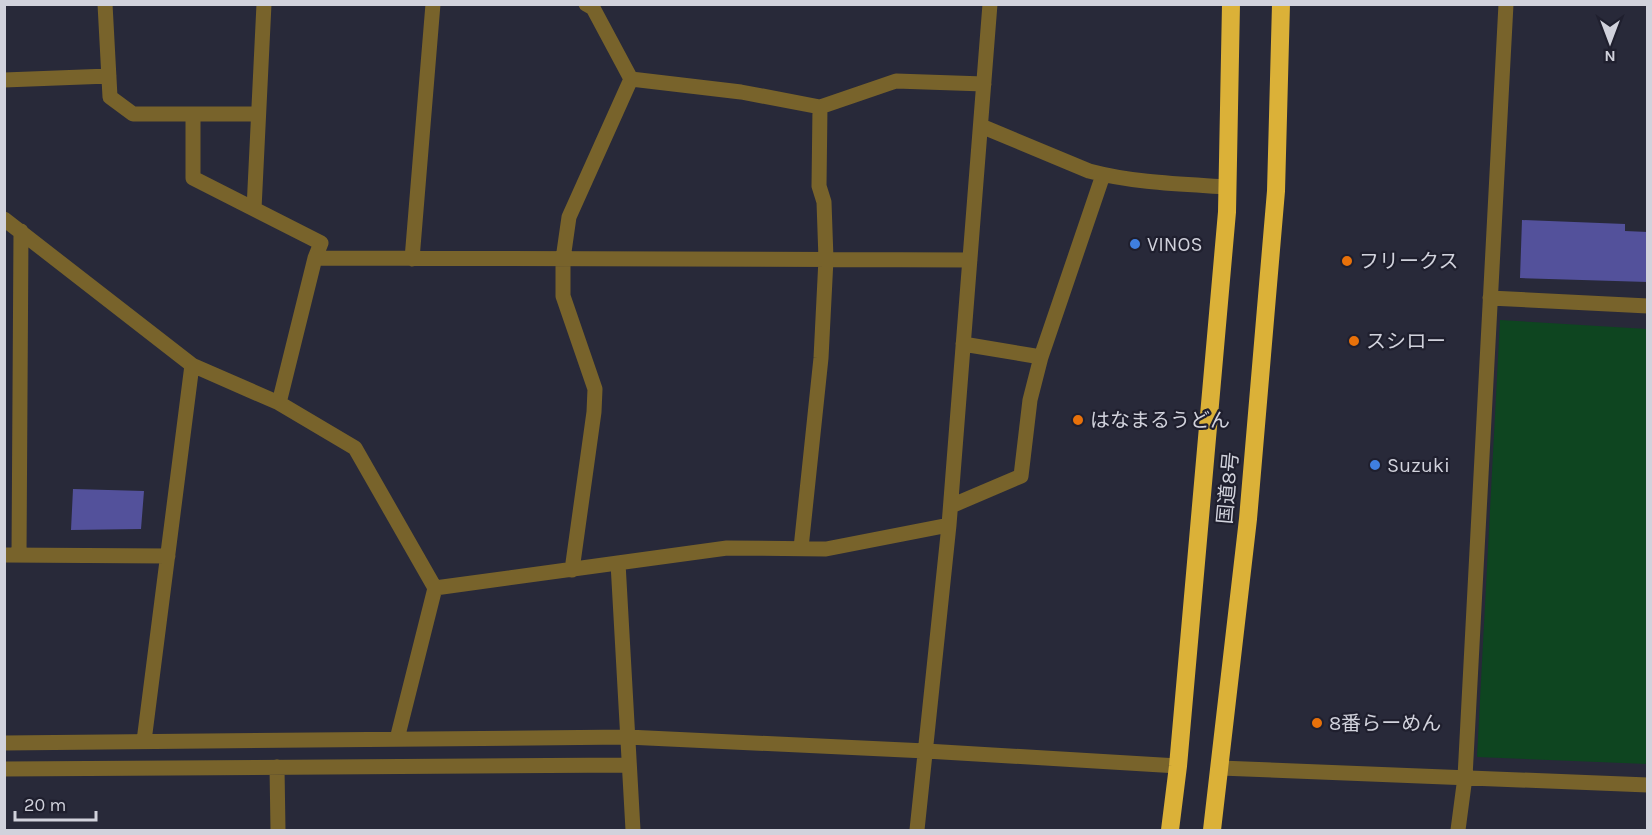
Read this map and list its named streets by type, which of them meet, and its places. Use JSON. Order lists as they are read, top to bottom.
{
  "streets": {
    "highway": ["国道8号"]
  },
  "places": [
    "VINOS",
    "フリークス",
    "スシロー",
    "はなまるうどん",
    "Suzuki",
    "8番らーめん"
  ],
  "scale_bar": "20 m",
  "north": "bottom"
}
